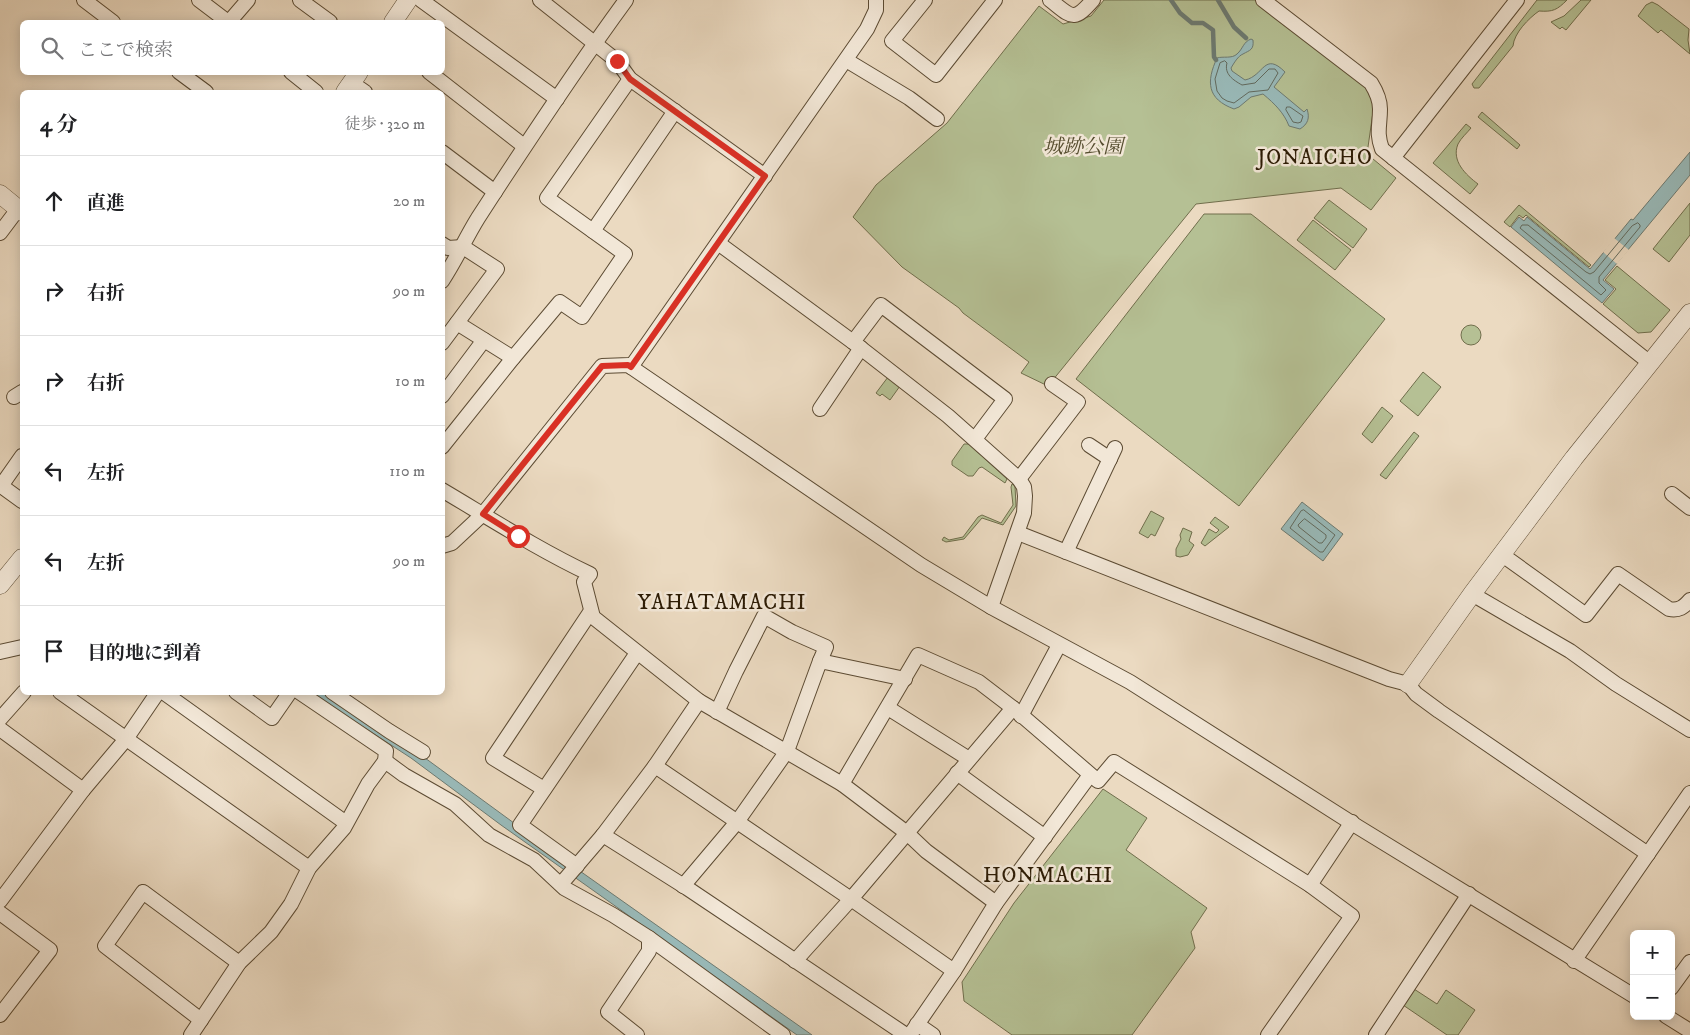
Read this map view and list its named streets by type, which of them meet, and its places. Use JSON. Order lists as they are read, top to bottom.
{
  "districts": ["JONAICHO", "YAHATAMACHI", "HONMACHI"],
  "parks": ["城跡公園"],
  "page": {
    "search": "ここで検索",
    "heading": ["4 分", "徒歩 · 320 m"],
    "list": [
      ["直進", "20 m"],
      ["右折", "90 m"],
      ["右折", "10 m"],
      ["左折", "110 m"],
      ["左折", "90 m"],
      "目的地に到着"
    ],
    "map_buttons": ["+", "−"]
  }
}
